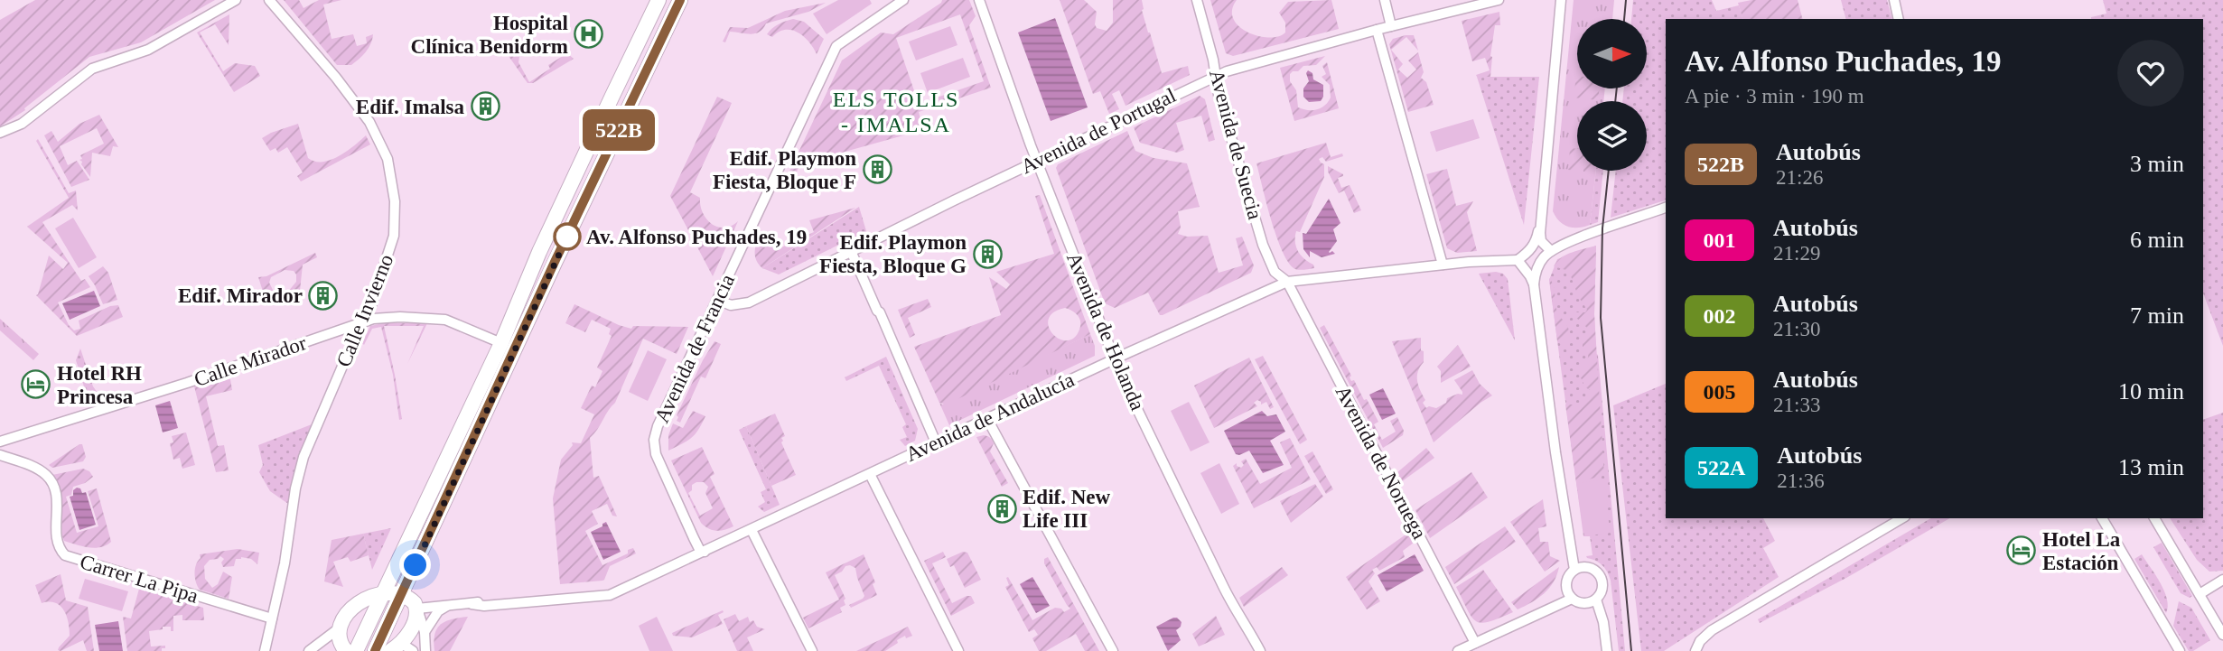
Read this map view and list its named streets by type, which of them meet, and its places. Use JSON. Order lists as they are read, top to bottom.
{
  "streets": {
    "street": [
      "Avenida de Portugal",
      "Avenida de Suecia",
      "Calle Invierno",
      "Avenida de Holanda",
      "Avenida de Francia",
      "Calle Mirador",
      "Avenida de Andalucía",
      "Avenida de Noruega",
      "Carrer La Pipa"
    ]
  },
  "crossings": [
    ["Avenida de Portugal", "Avenida de Suecia"],
    ["Avenida de Portugal", "Avenida de Holanda"],
    ["Avenida de Portugal", "Avenida de Francia"],
    ["Avenida de Suecia", "Avenida de Andalucía"],
    ["Avenida de Suecia", "Avenida de Noruega"],
    ["Calle Invierno", "Calle Mirador"],
    ["Calle Invierno", "Carrer La Pipa"],
    ["Avenida de Holanda", "Avenida de Andalucía"],
    ["Avenida de Francia", "Avenida de Andalucía"],
    ["Avenida de Andalucía", "Avenida de Noruega"]
  ],
  "districts": ["ELS TOLLS - IMALSA"],
  "places": {
    "hospital": ["Hospital Clínica Benidorm"],
    "building": [
      "Edif. Imalsa",
      "Edif. Playmon Fiesta, Bloque F",
      "Edif. Playmon Fiesta, Bloque G",
      "Edif. Mirador",
      "Edif. New Life III"
    ],
    "other": ["Av. Alfonso Puchades, 19"],
    "hotel": ["Hotel RH Princesa", "Hotel La Estación"]
  },
  "lines": ["bus line 522B"],
  "north": "right",
  "page": {
    "on_map": "522B",
    "heading": ["Av. Alfonso Puchades, 19", "A pie · 3 min · 190 m"],
    "list": [
      {
        "mark": "522B",
        "name": "Autobús",
        "note": "21:26",
        "value": "3 min"
      },
      {
        "mark": "001",
        "name": "Autobús",
        "note": "21:29",
        "value": "6 min"
      },
      {
        "mark": "002",
        "name": "Autobús",
        "note": "21:30",
        "value": "7 min"
      },
      {
        "mark": "005",
        "name": "Autobús",
        "note": "21:33",
        "value": "10 min"
      },
      {
        "mark": "522A",
        "name": "Autobús",
        "note": "21:36",
        "value": "13 min"
      }
    ]
  }
}
